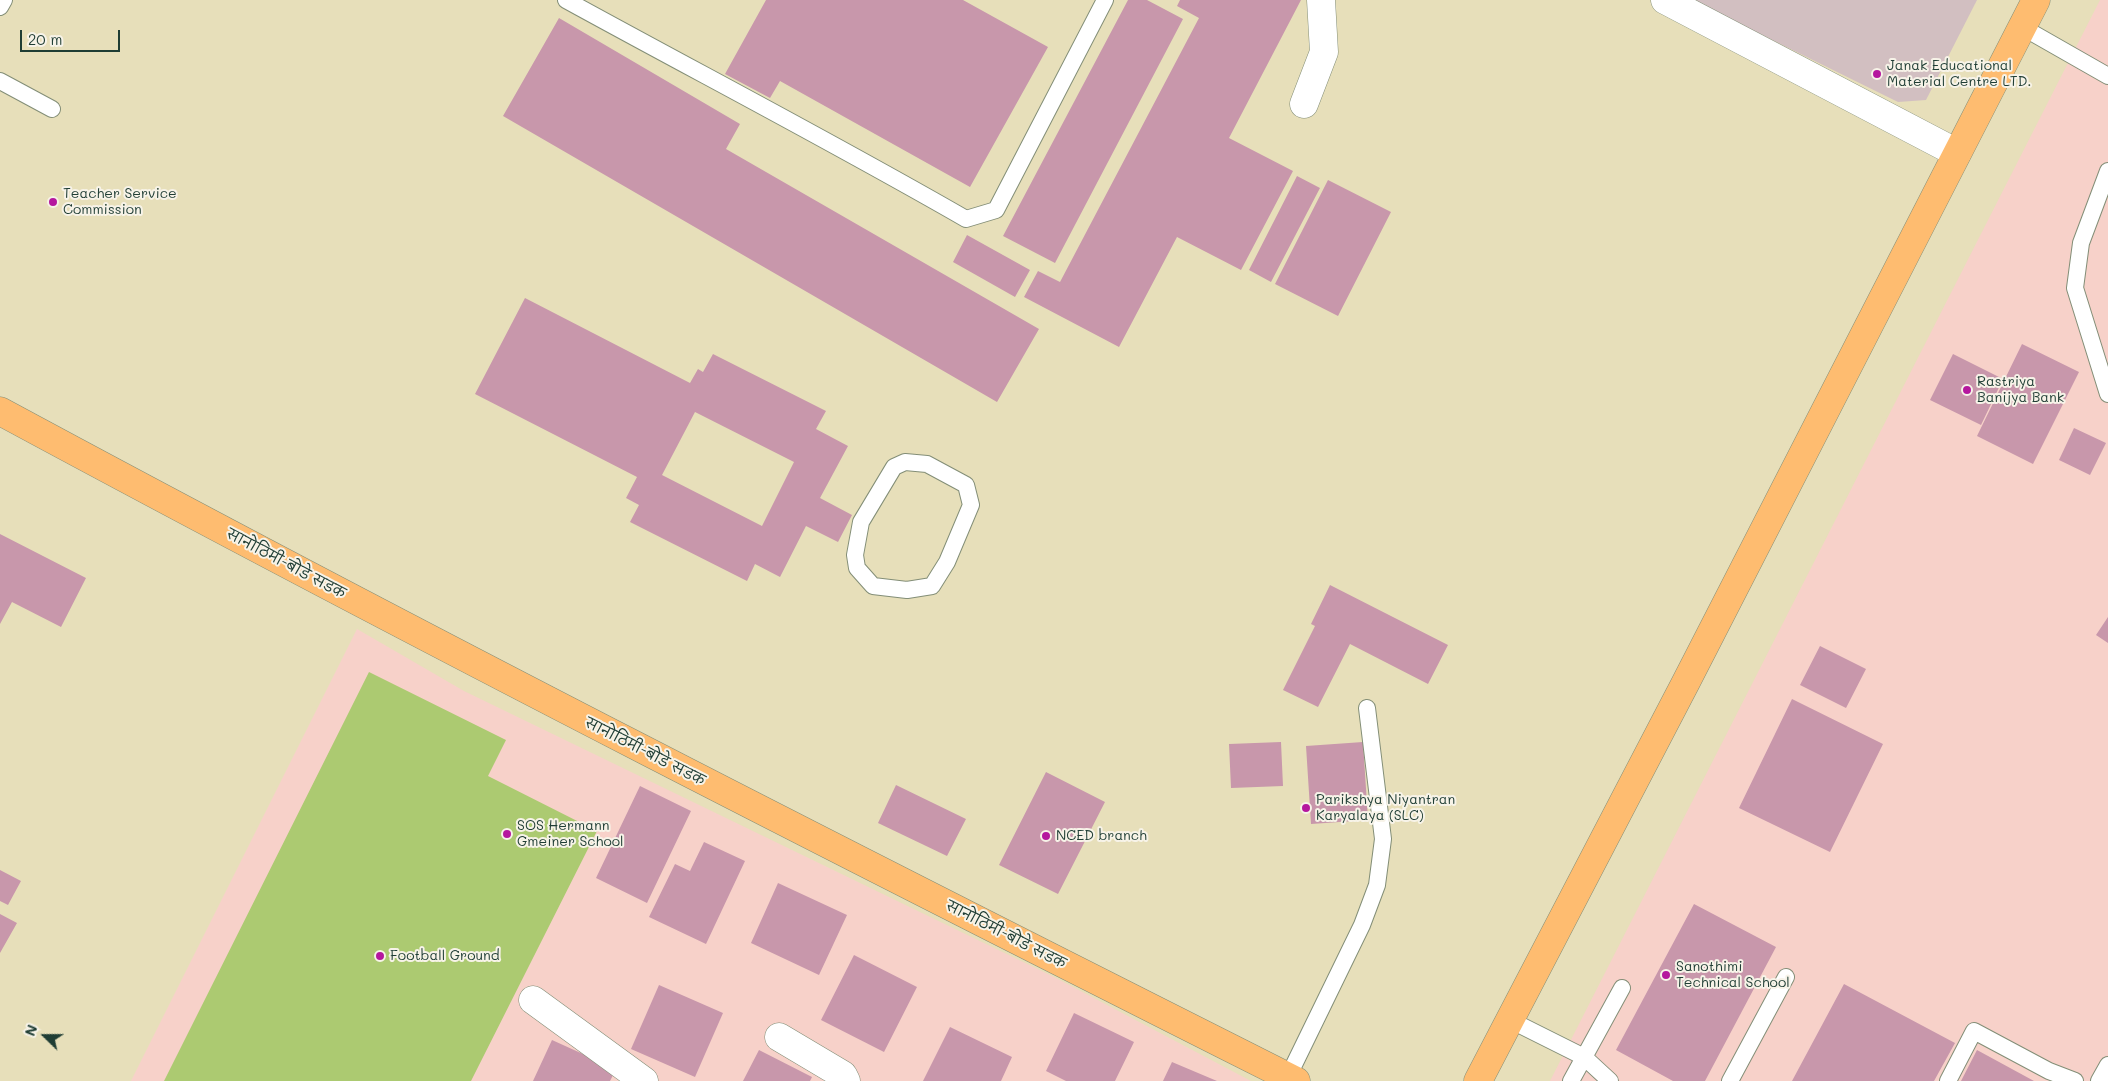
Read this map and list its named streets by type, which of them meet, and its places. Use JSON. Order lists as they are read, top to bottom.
{
  "streets": {
    "main road": ["सानोठिमी-बोडे सडक"]
  },
  "places": [
    "Janak Educational Material Centre LTD.",
    "Teacher Service Commission",
    "Rastriya Banijya Bank",
    "Parikshya Niyantran Karyalaya (SLC)",
    "SOS Hermann Gmeiner School",
    "NCED branch",
    "Football Ground",
    "Sanothimi Technical School"
  ],
  "scale_bar": "20 m",
  "north": "left"
}
